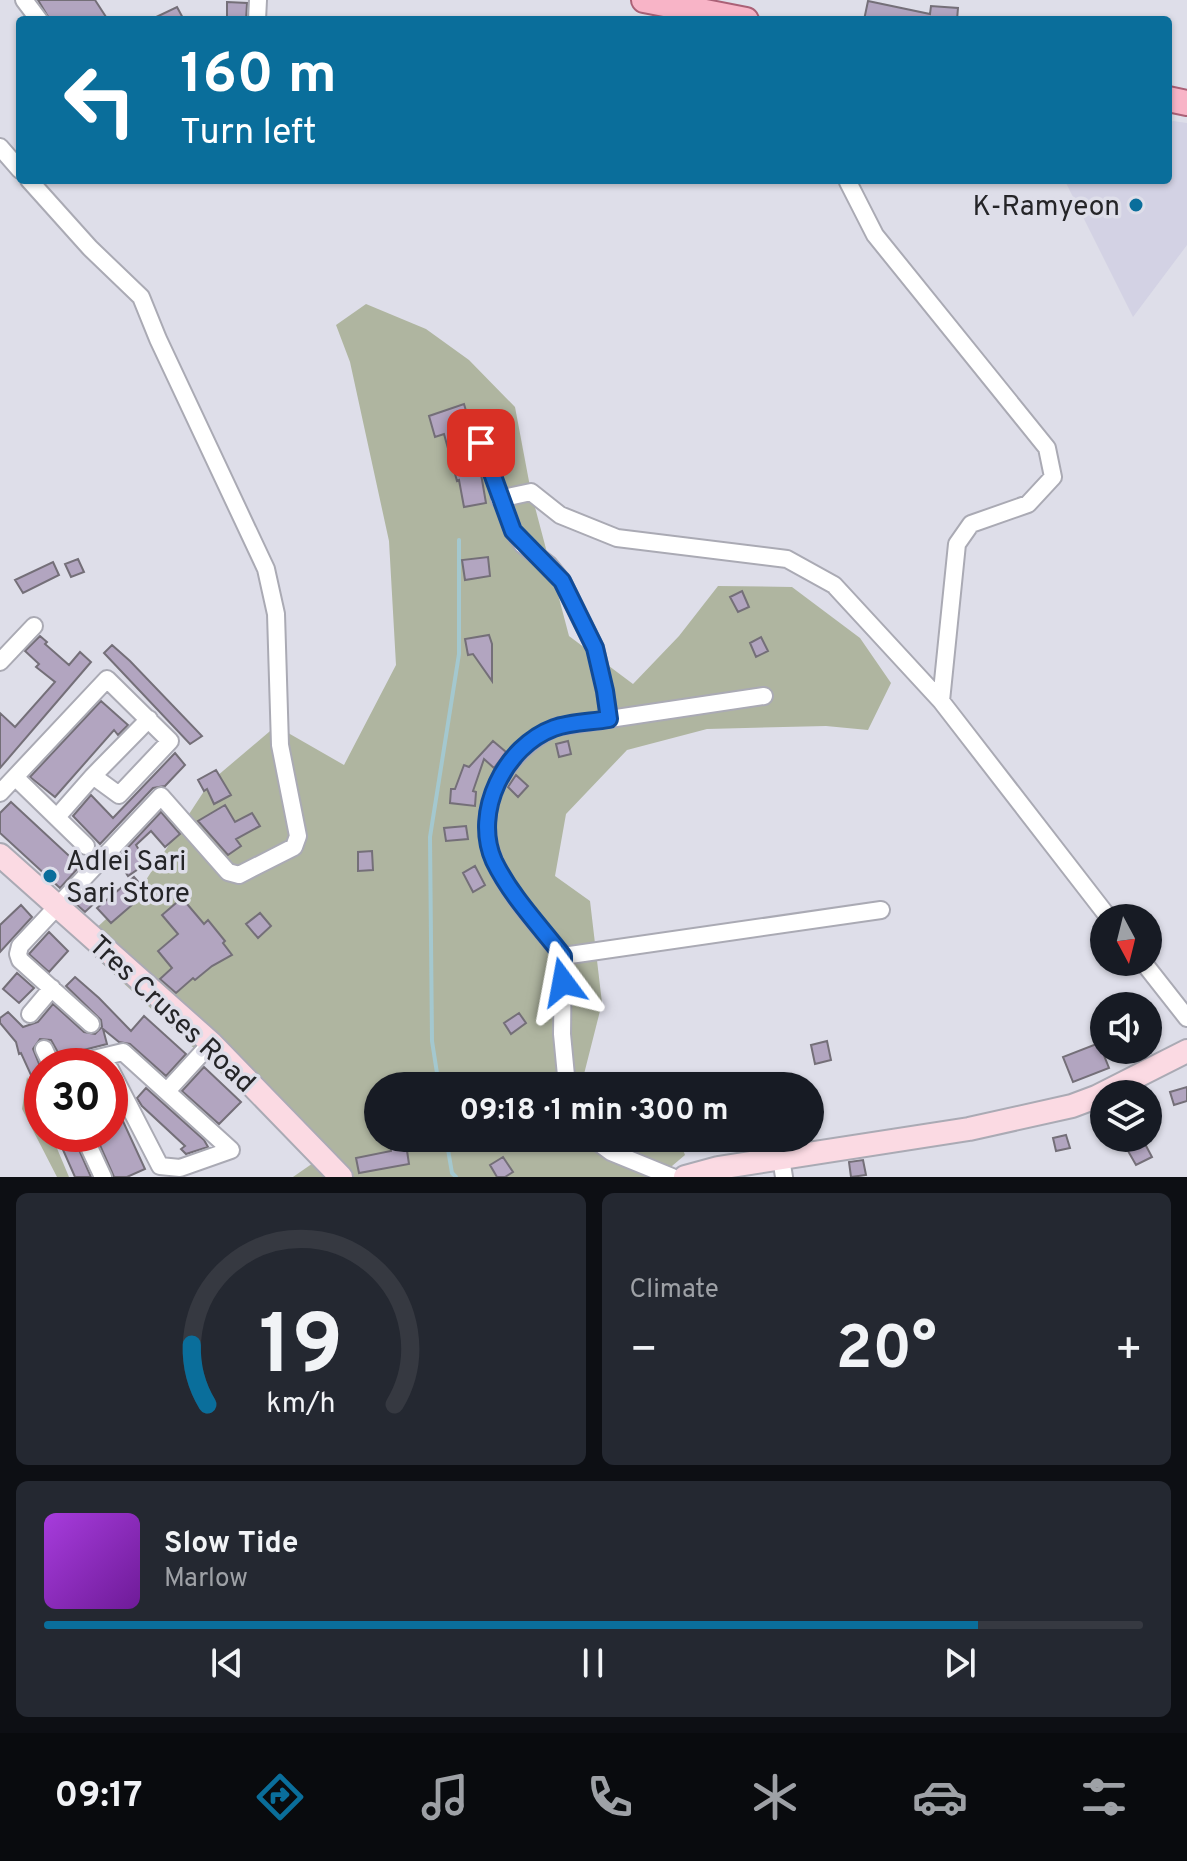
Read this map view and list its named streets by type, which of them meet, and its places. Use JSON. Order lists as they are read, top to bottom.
{
  "streets": {
    "main road": ["Tres Cruses Road"]
  },
  "places": ["K-Ramyeon", "Adlei Sari Sari Store"],
  "north": "bottom",
  "page": {
    "turn": ["160 m", "Turn left"],
    "limit": "30",
    "trip": "09:18 · 1 min · 300 m",
    "tile": "Climate",
    "heat": ["−", "20°", "+"],
    "song": ["Slow Tide", "Marlow"],
    "tabs": "09:17",
    "gauge": ["19", "km/h"]
  }
}
